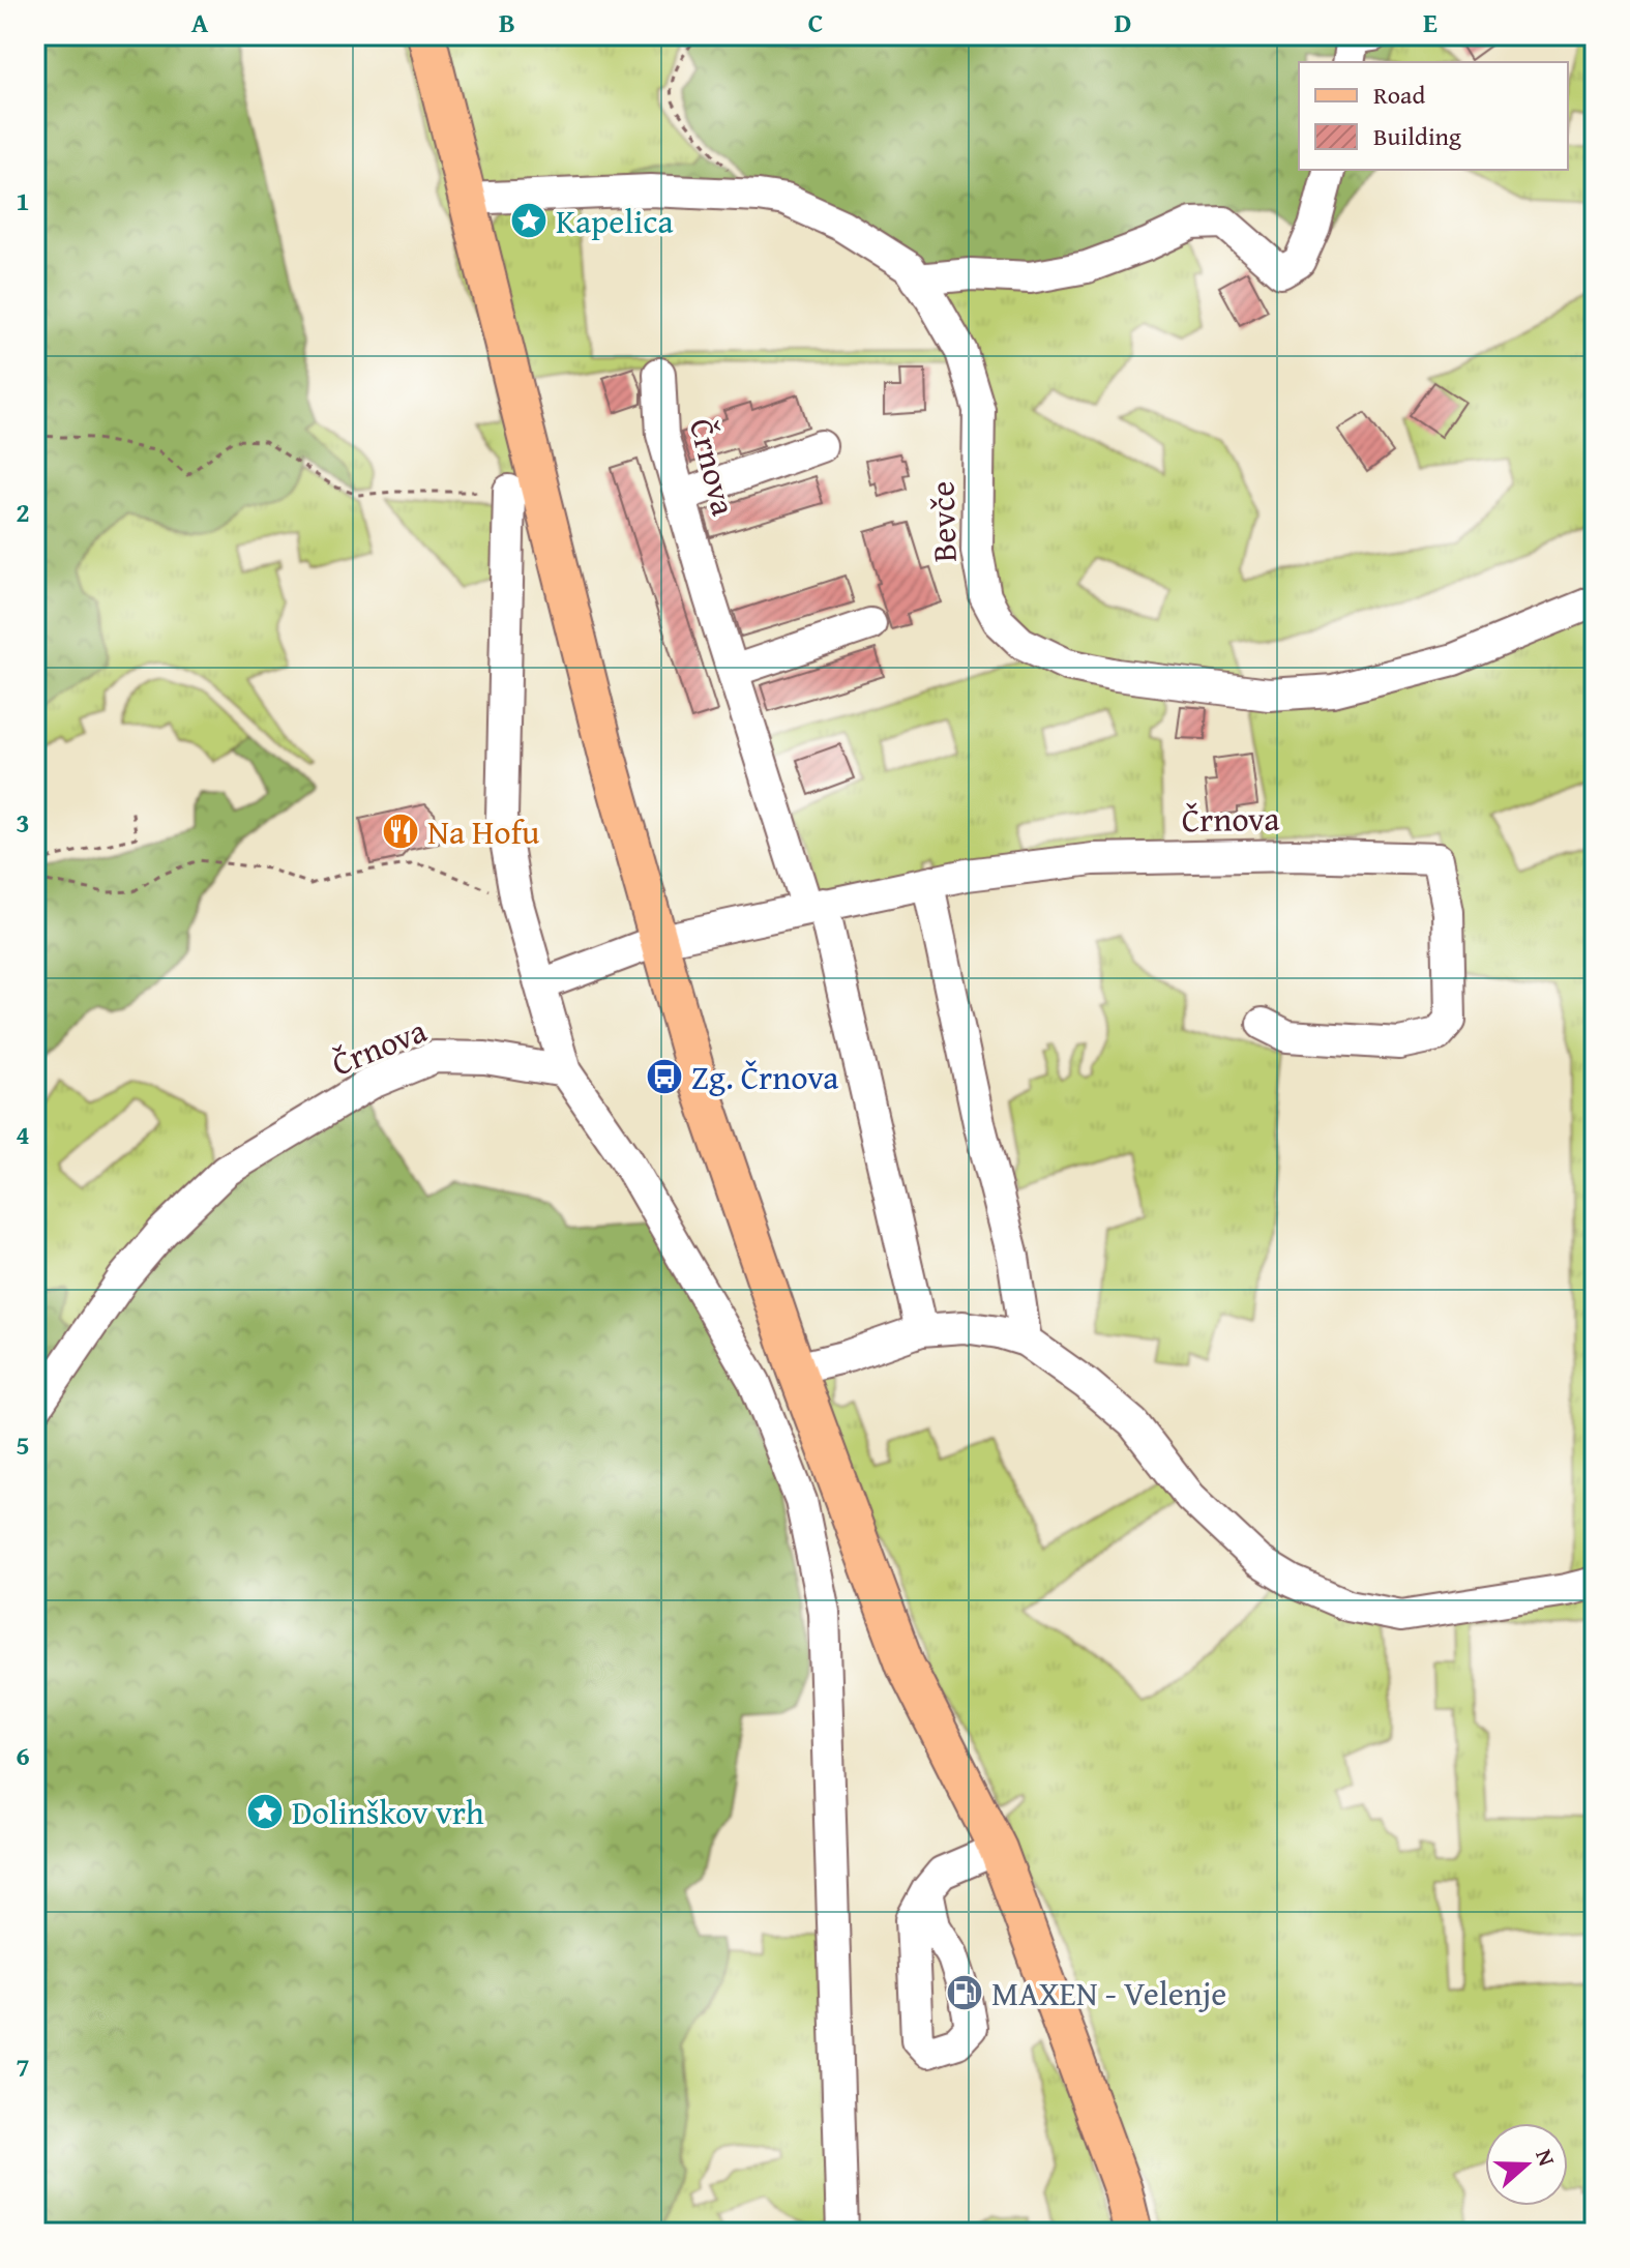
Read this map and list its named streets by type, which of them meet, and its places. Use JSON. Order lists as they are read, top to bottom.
{
  "streets": {
    "street": ["Črnova", "Bevče"]
  },
  "places": {
    "place": ["Kapelica", "Dolinškov vrh"],
    "restaurant": ["Na Hofu"],
    "bus stop": ["Zg. Črnova"],
    "fuel station": ["MAXEN - Velenje"]
  },
  "legend": ["Road", "Building"],
  "north": "right",
  "grid": {
    "columns": [
      "A",
      "B",
      "C",
      "D",
      "E"
    ],
    "rows": [
      "1",
      "2",
      "3",
      "4",
      "5",
      "6",
      "7"
    ]
  }
}
